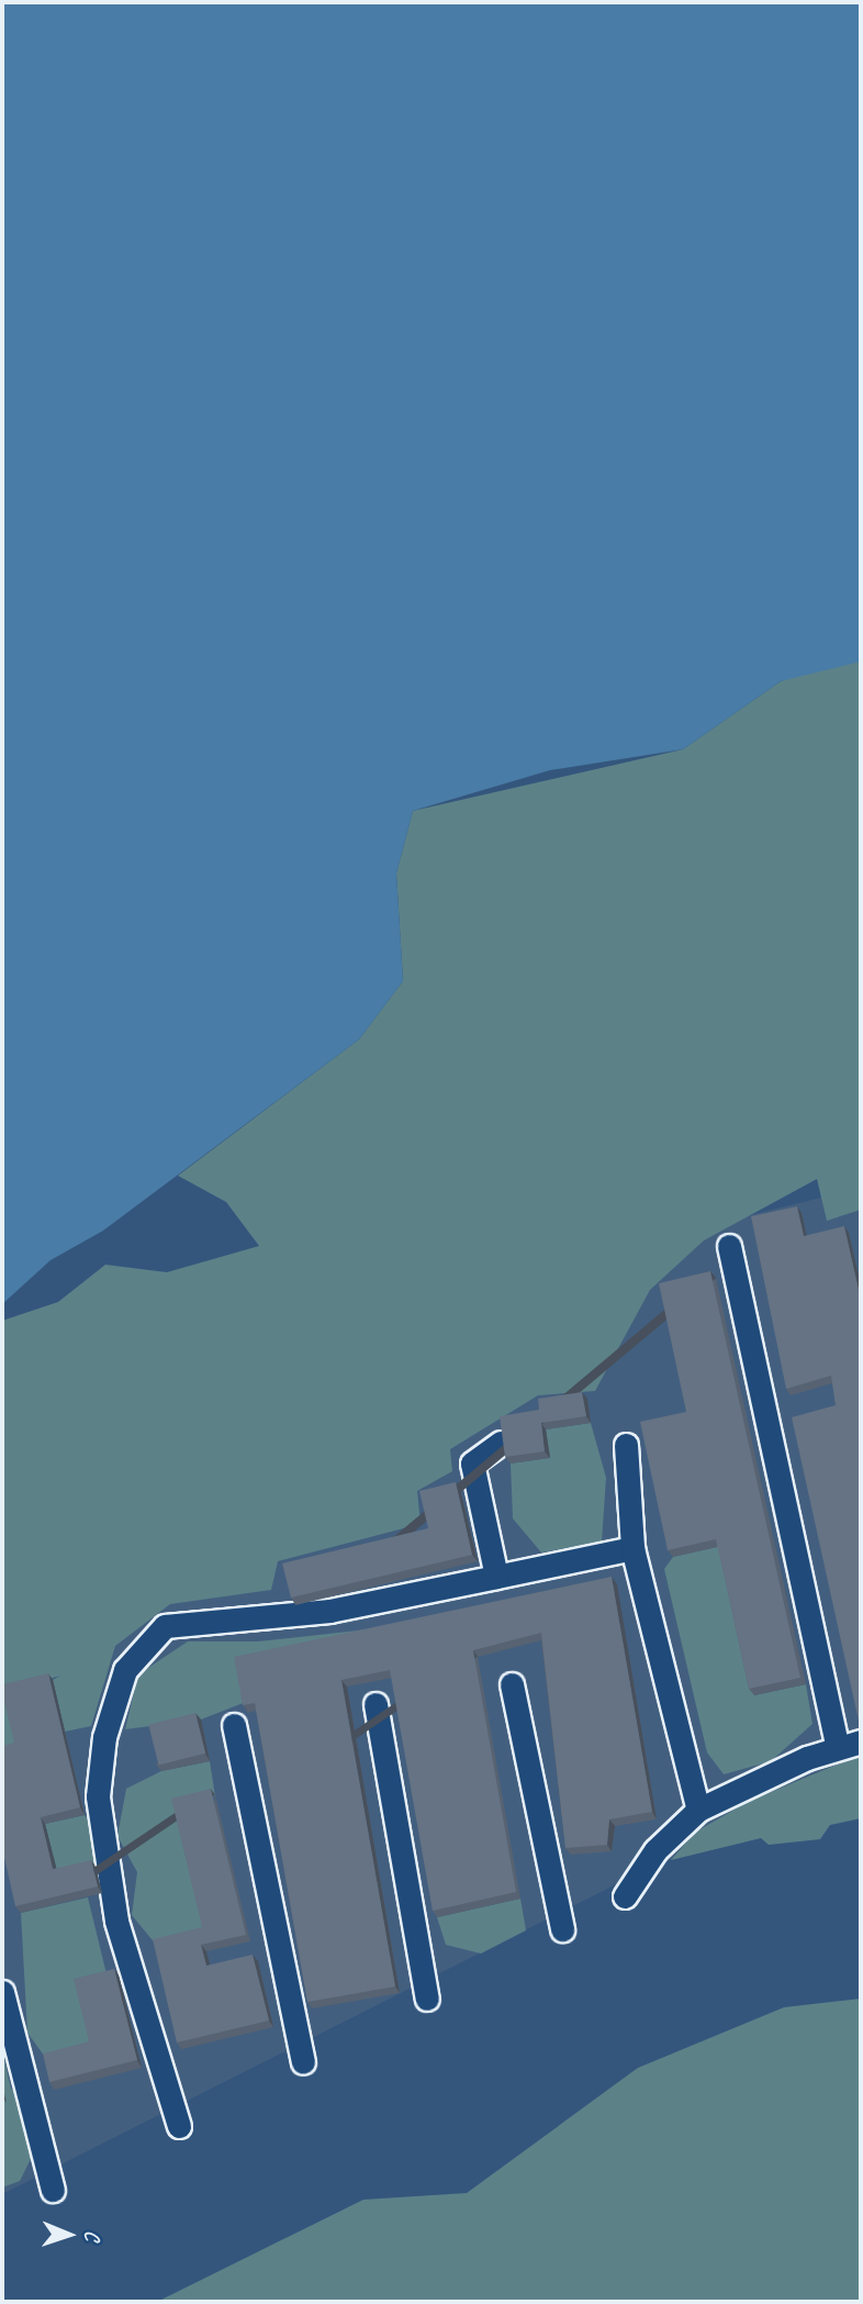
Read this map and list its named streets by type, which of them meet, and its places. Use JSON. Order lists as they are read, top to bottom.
{
  "north": "right"
}
